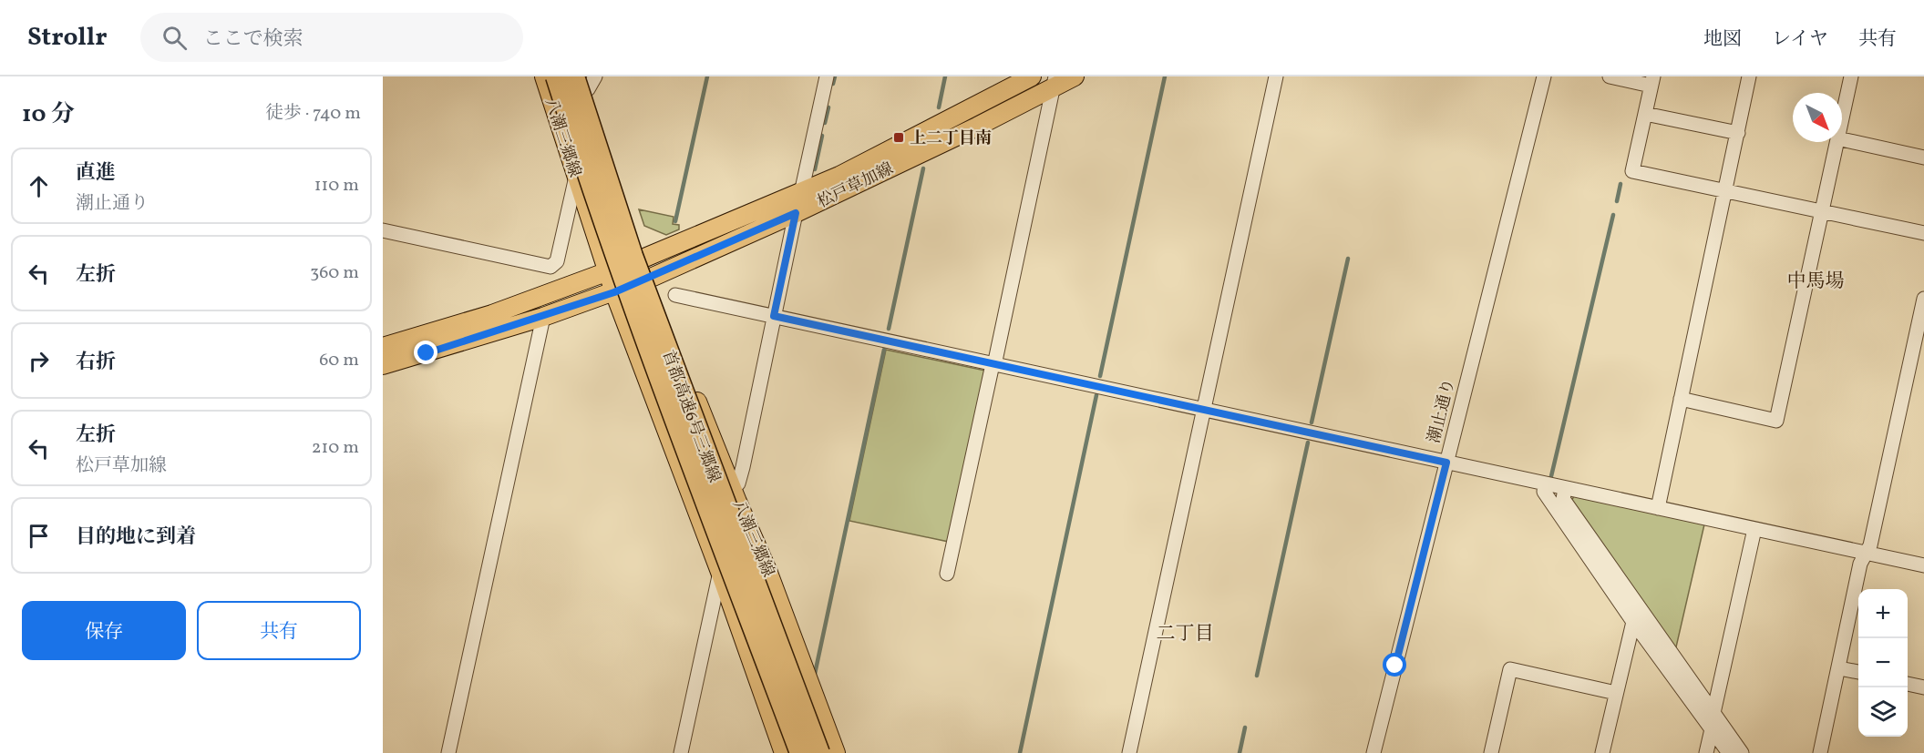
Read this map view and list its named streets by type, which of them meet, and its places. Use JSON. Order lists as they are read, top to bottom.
{
  "streets": {
    "highway": ["首都高速6号三郷線"],
    "main road": ["八潮三郷線", "松戸草加線"],
    "street": ["潮止通り"]
  },
  "crossings": [
    ["八潮三郷線", "松戸草加線"],
    ["八潮三郷線", "首都高速6号三郷線"]
  ],
  "districts": ["中馬場", "二丁目"],
  "places": {
    "transit": ["上二丁目南"]
  },
  "north": "bottom right",
  "page": {
    "header": "Strollr",
    "search": "ここで検索",
    "nav": ["地図", "レイヤ", "共有"],
    "heading": ["10 分", "徒歩 · 740 m"],
    "list": [
      ["直進", "潮止通り", "110 m"],
      ["左折", "360 m"],
      ["右折", "60 m"],
      ["左折", "松戸草加線", "210 m"],
      "目的地に到着"
    ],
    "buttons": ["保存", "共有"],
    "map_buttons": ["+", "−"]
  }
}
